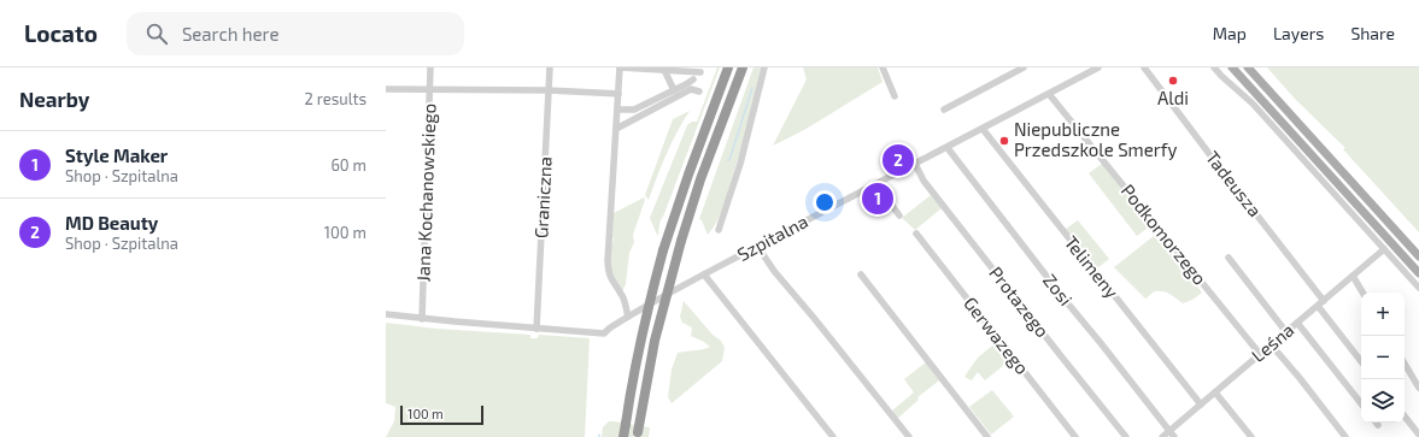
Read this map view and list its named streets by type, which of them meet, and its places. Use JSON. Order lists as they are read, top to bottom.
{
  "streets": {
    "street": [
      "Tadeusza",
      "Jana Kochanowskiego",
      "Graniczna",
      "Podkomorzego",
      "Szpitalna",
      "Telimeny",
      "Zosi",
      "Protazego",
      "Gerwazego",
      "Leśna"
    ]
  },
  "crossings": [
    ["Tadeusza", "Leśna"],
    ["Jana Kochanowskiego", "Szpitalna"],
    ["Graniczna", "Szpitalna"],
    ["Podkomorzego", "Szpitalna"],
    ["Podkomorzego", "Leśna"],
    ["Szpitalna", "Telimeny"],
    ["Szpitalna", "Zosi"],
    ["Szpitalna", "Protazego"],
    ["Telimeny", "Leśna"],
    ["Zosi", "Leśna"]
  ],
  "places": ["Aldi", "Niepubliczne Przedszkole Smerfy"],
  "scale_bar": "100 m",
  "page": {
    "header": "Locato",
    "search": "Search here",
    "nav": ["Map", "Layers", "Share"],
    "heading": ["Nearby", "2 results"],
    "list": [
      {
        "mark": "1",
        "name": "Style Maker",
        "note": "Shop · Szpitalna",
        "value": "60 m"
      },
      {
        "mark": "2",
        "name": "MD Beauty",
        "note": "Shop · Szpitalna",
        "value": "100 m"
      }
    ],
    "pins": ["2", "1"],
    "map_buttons": ["+", "−"],
    "scale": "100 m"
  }
}
